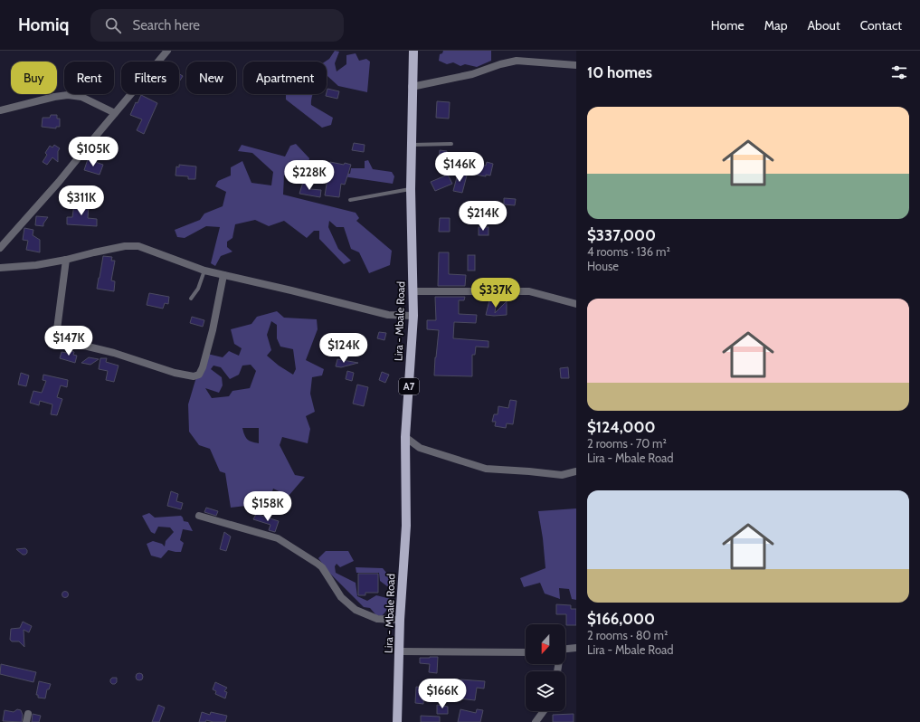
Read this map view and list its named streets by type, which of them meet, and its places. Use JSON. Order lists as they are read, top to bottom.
{
  "streets": {
    "main road": ["Lira - Mbale Road", "A7"]
  },
  "north": "bottom",
  "page": {
    "header": "Homiq",
    "search": "Search here",
    "nav": [
      "Home",
      "Map",
      "About",
      "Contact"
    ],
    "heading": "10 homes",
    "chip": [
      "Buy",
      "Rent",
      "Filters",
      "New",
      "Apartment"
    ],
    "list": [
      {
        "name": "$337,000",
        "note": "4 rooms · 136 m² · House"
      },
      {
        "name": "$124,000",
        "note": "2 rooms · 70 m² · Lira - Mbale Road"
      },
      {
        "name": "$166,000",
        "note": "2 rooms · 80 m² · Lira - Mbale Road"
      }
    ],
    "price": [
      "$105K",
      "$146K",
      "$228K",
      "$311K",
      "$214K",
      "$337K",
      "$147K",
      "$124K",
      "$158K",
      "$166K"
    ]
  }
}
